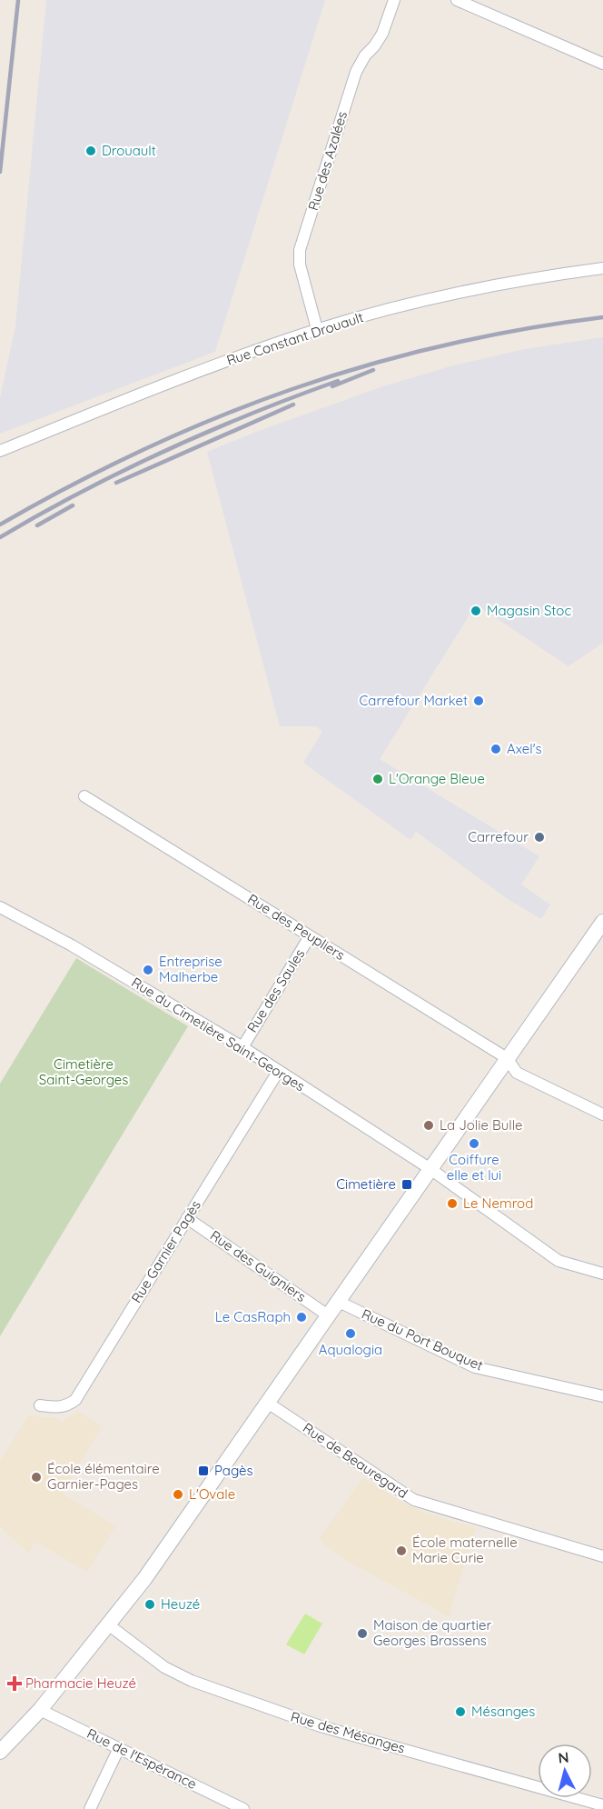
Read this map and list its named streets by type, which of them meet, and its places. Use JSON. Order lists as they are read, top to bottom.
{
  "streets": {
    "street": [
      "Rue des Azalées",
      "Rue Constant Drouault",
      "Rue des Peupliers",
      "Rue des Saules",
      "Rue du Cimetière Saint-Georges",
      "Rue Garnier Pagès",
      "Rue des Guigniers",
      "Rue du Port Bouquet",
      "Rue de Beauregard",
      "Rue des Mésanges",
      "Rue de l'Espérance"
    ]
  },
  "crossings": [
    ["Rue des Azalées", "Rue Constant Drouault"],
    ["Rue des Peupliers", "Rue des Saules"],
    ["Rue des Saules", "Rue du Cimetière Saint-Georges"],
    ["Rue du Cimetière Saint-Georges", "Rue Garnier Pagès"],
    ["Rue Garnier Pagès", "Rue des Guigniers"]
  ],
  "parks": ["Cimetière Saint-Georges"],
  "places": {
    "other": [
      "Drouault",
      "Magasin Stoc",
      "Carrefour Market",
      "Axel's",
      "L'Orange Bleue",
      "Carrefour",
      "Entreprise Malherbe",
      "La Jolie Bulle",
      "Coiffure elle et lui",
      "Le Nemrod",
      "Le CasRaph",
      "Aqualogia",
      "École élémentaire Garnier-Pages",
      "L'Ovale",
      "École maternelle Marie Curie",
      "Heuzé",
      "Maison de quartier Georges Brassens",
      "Mésanges"
    ],
    "transit": ["Cimetière", "Pagès"],
    "health": ["Pharmacie Heuzé"]
  },
  "north": "top"
}
